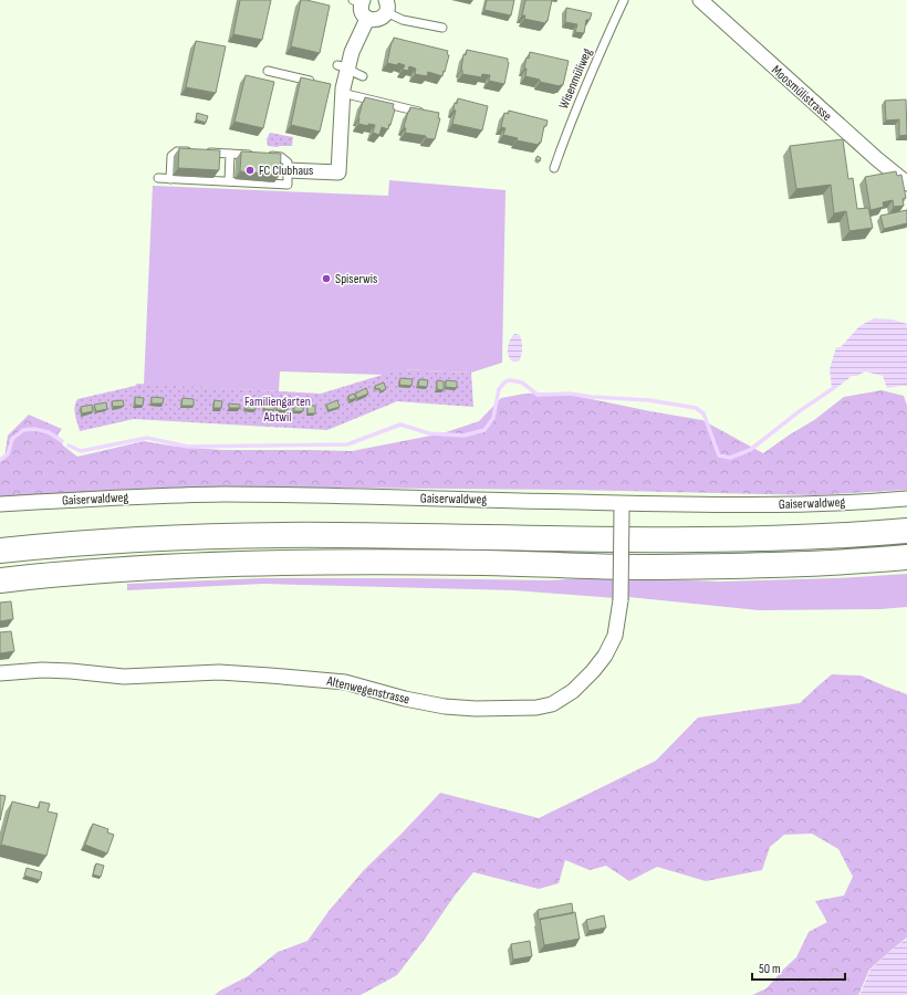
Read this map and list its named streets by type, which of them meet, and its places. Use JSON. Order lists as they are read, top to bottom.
{
  "streets": {
    "street": ["Moosmülistrasse", "Gaiserwaldweg", "Altenwegenstrasse"],
    "lane": ["Wisenmüliweg"]
  },
  "crossings": [
    ["Gaiserwaldweg", "Altenwegenstrasse"]
  ],
  "parks": ["Familiengarten Abtwil"],
  "places": ["FC Clubhaus", "Spiserwis"],
  "scale_bar": "50 m"
}
